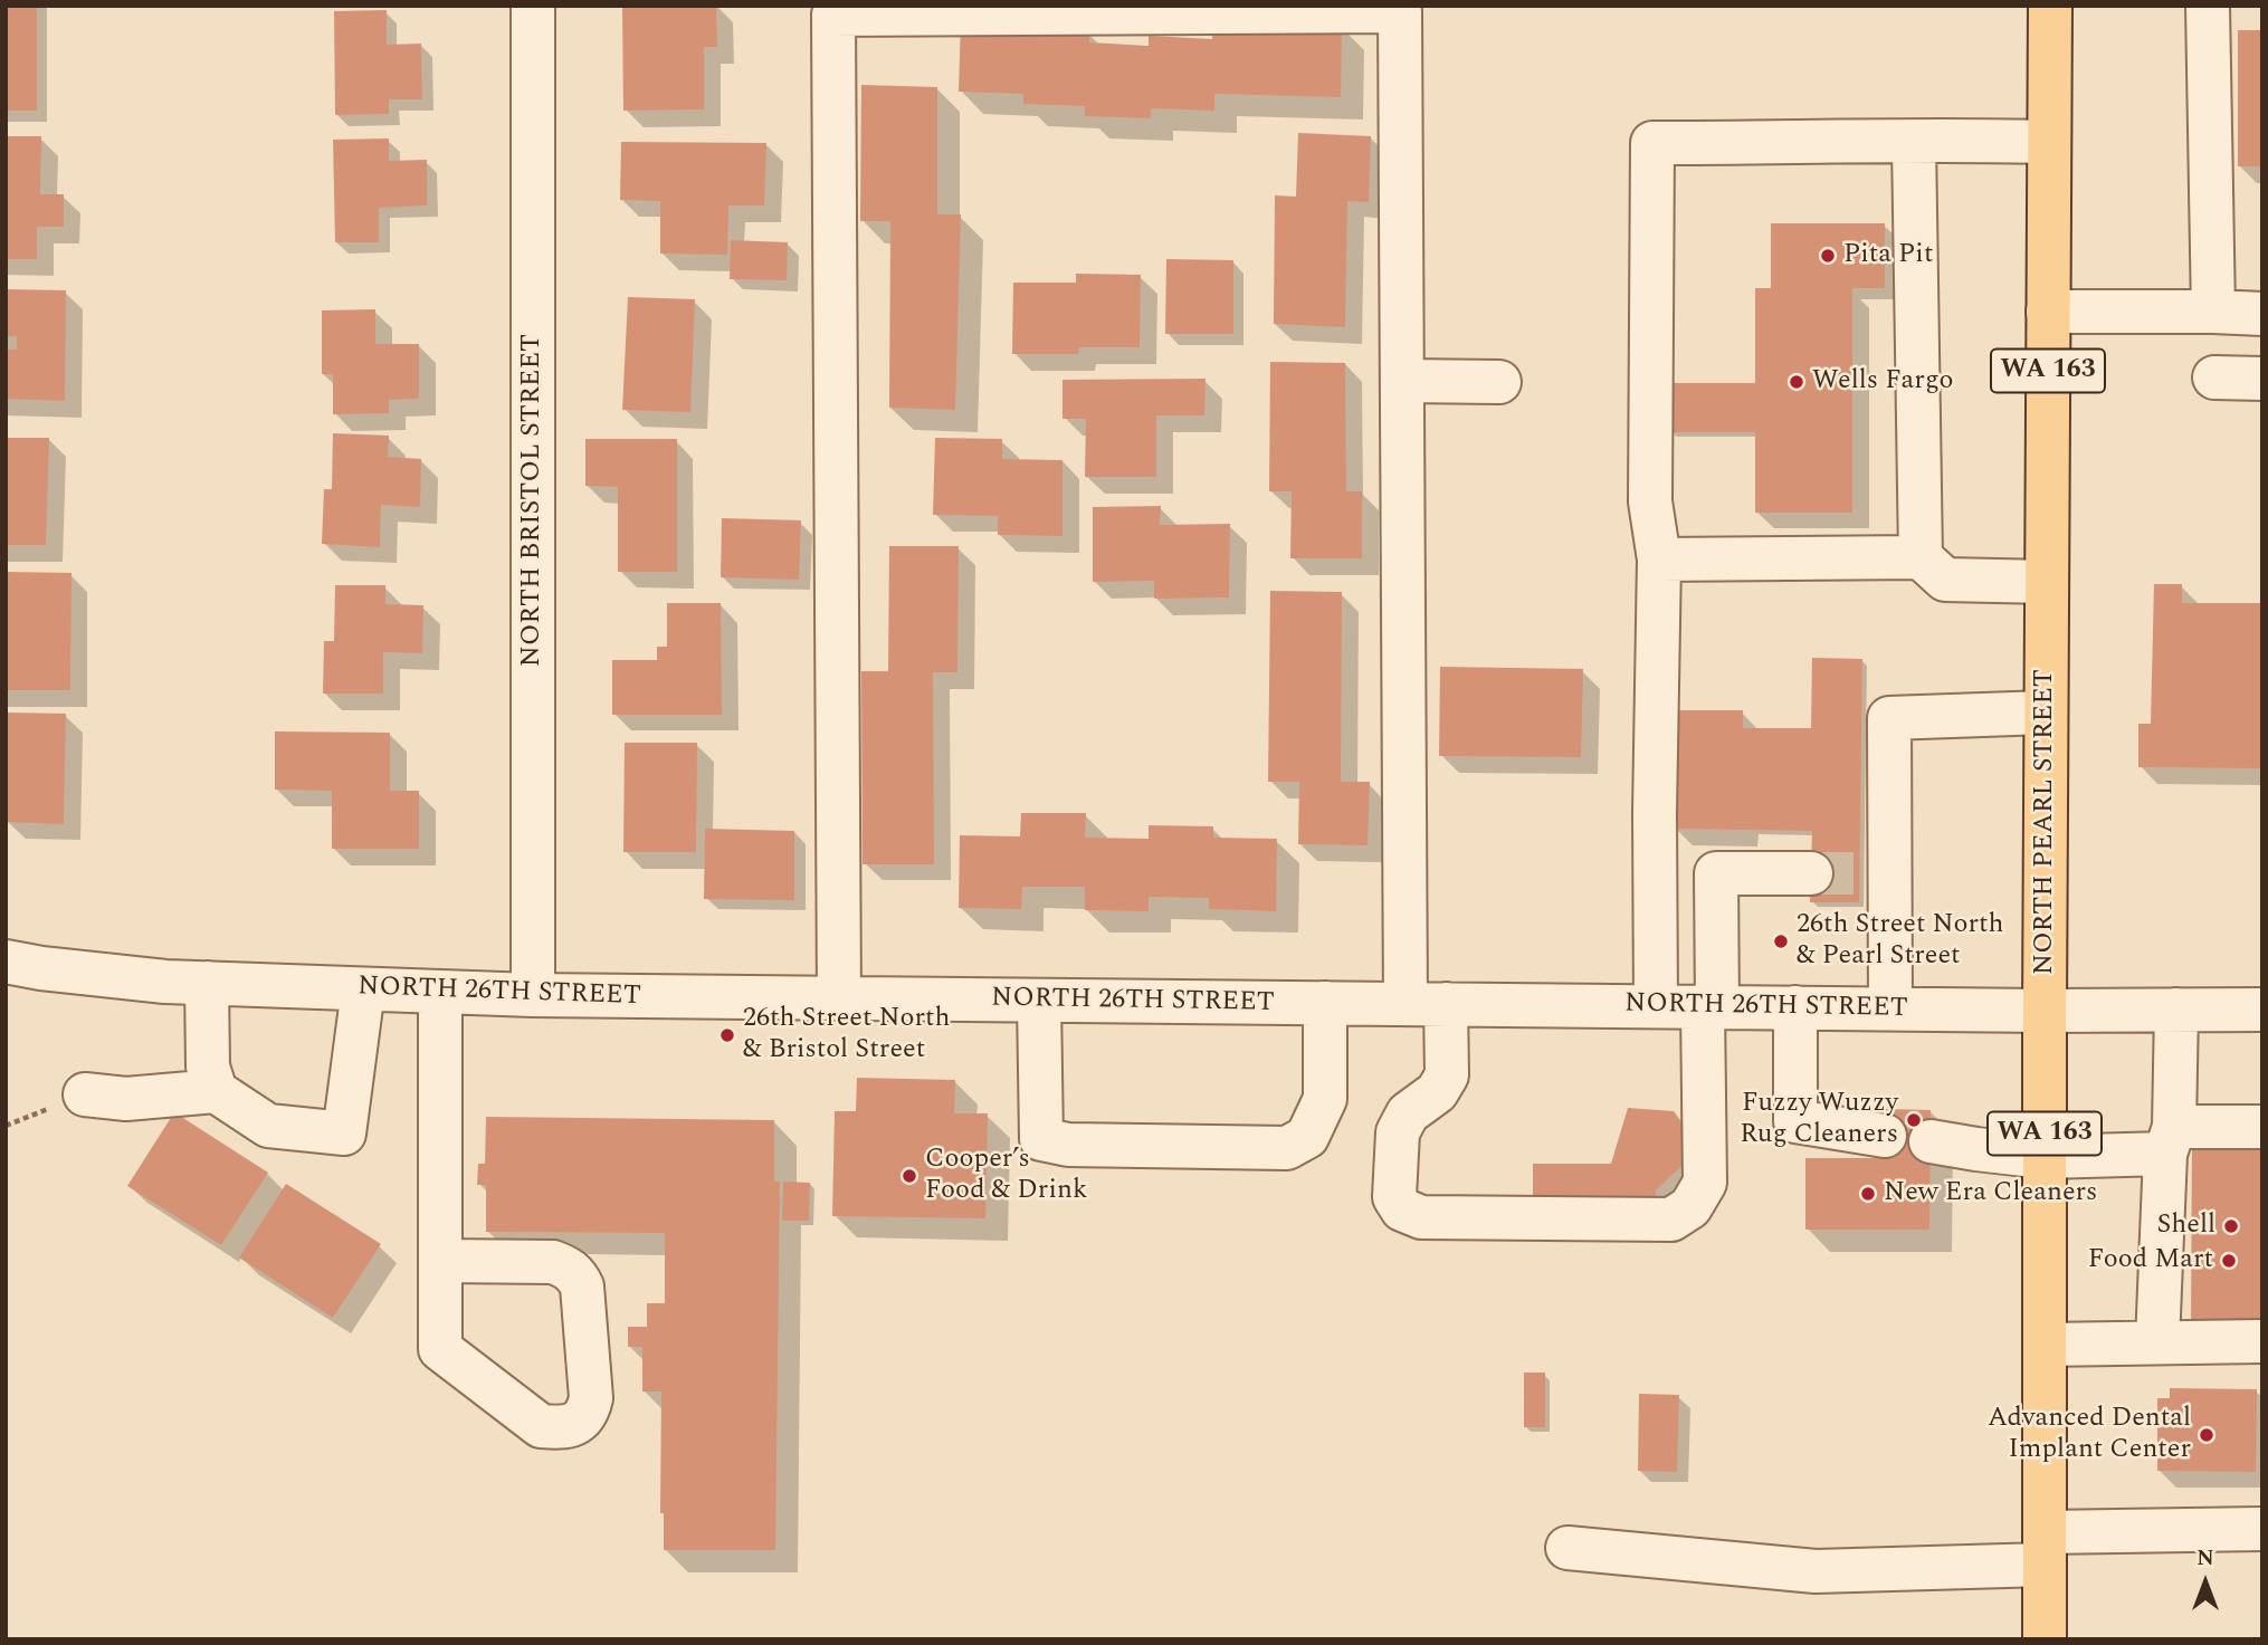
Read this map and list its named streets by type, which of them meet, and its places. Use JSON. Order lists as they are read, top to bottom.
{
  "streets": {
    "main road": ["WA 163", "NORTH PEARL STREET"],
    "street": ["NORTH BRISTOL STREET", "NORTH 26TH STREET"]
  },
  "crossings": [
    ["NORTH BRISTOL STREET", "NORTH 26TH STREET"],
    ["NORTH PEARL STREET", "NORTH 26TH STREET"]
  ],
  "places": [
    "Pita Pit",
    "Wells Fargo",
    "26th Street North & Pearl Street",
    "26th Street North & Bristol Street",
    "Fuzzy Wuzzy Rug Cleaners",
    "Cooper’s Food & Drink",
    "New Era Cleaners",
    "Shell",
    "Food Mart",
    "Advanced Dental Implant Center"
  ],
  "north": "top"
}
